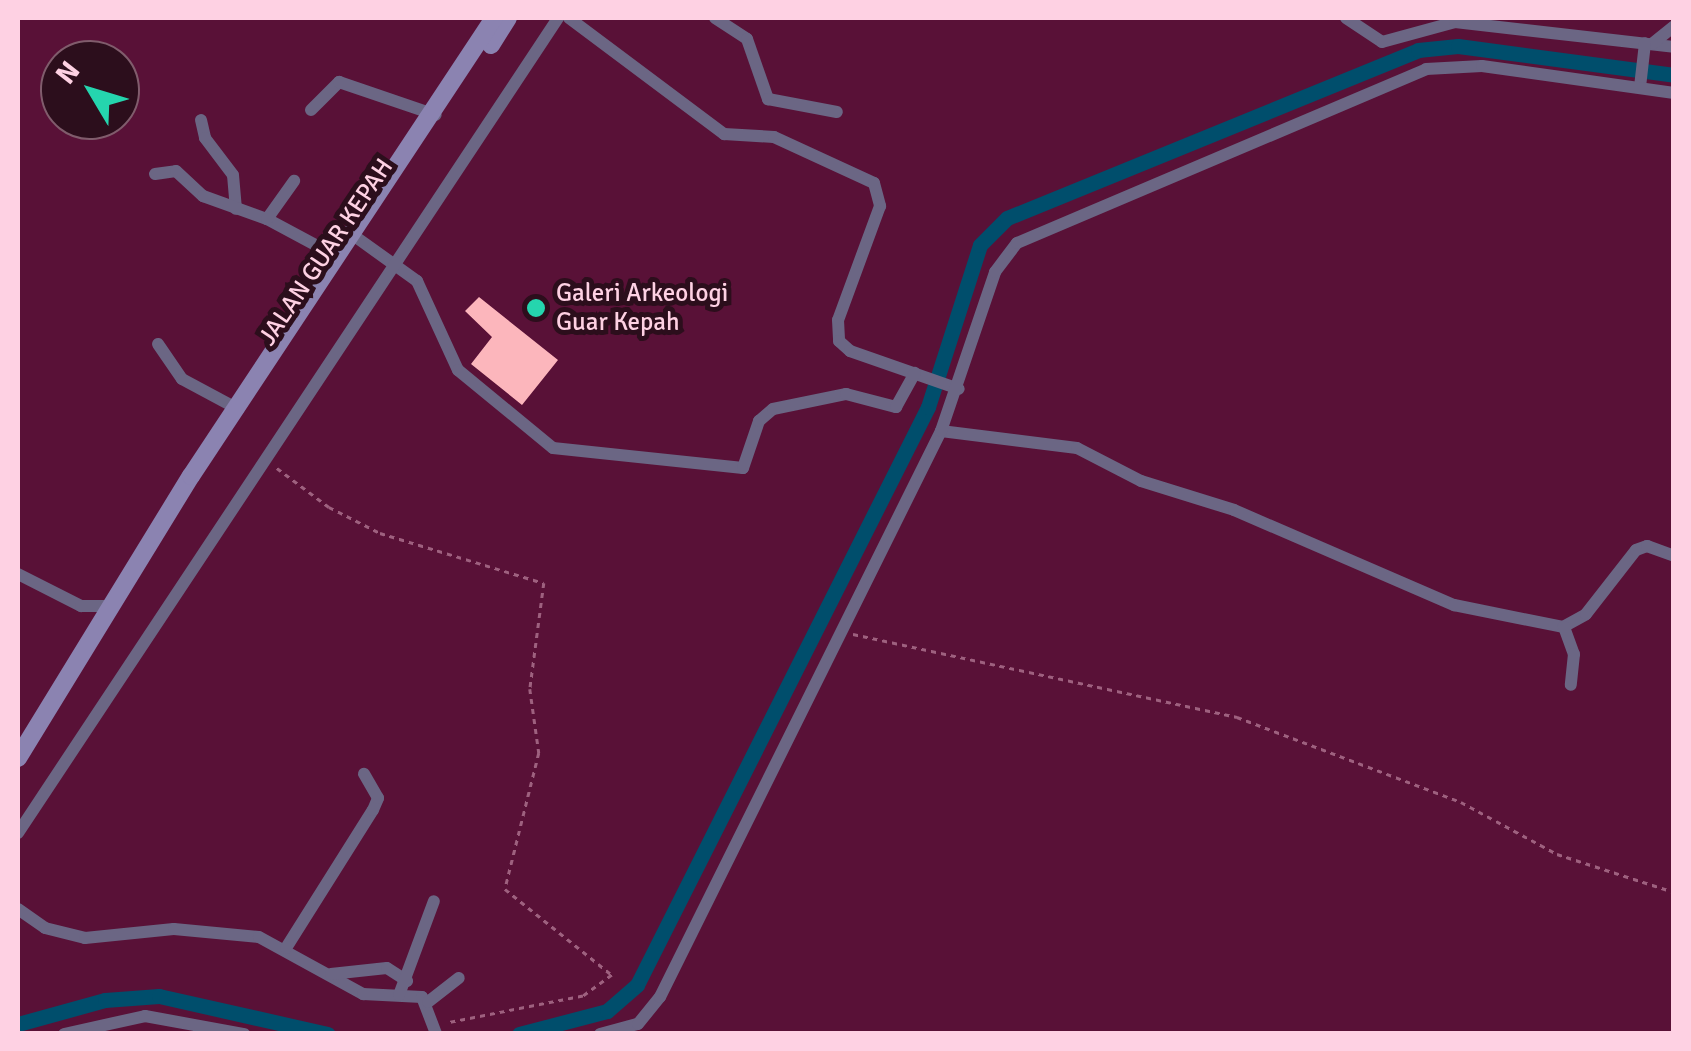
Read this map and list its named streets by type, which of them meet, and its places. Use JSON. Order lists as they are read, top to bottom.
{
  "streets": {
    "main road": ["JALAN GUAR KEPAH"]
  },
  "places": ["Galeri Arkeologi Guar Kepah"],
  "north": "top left"
}
